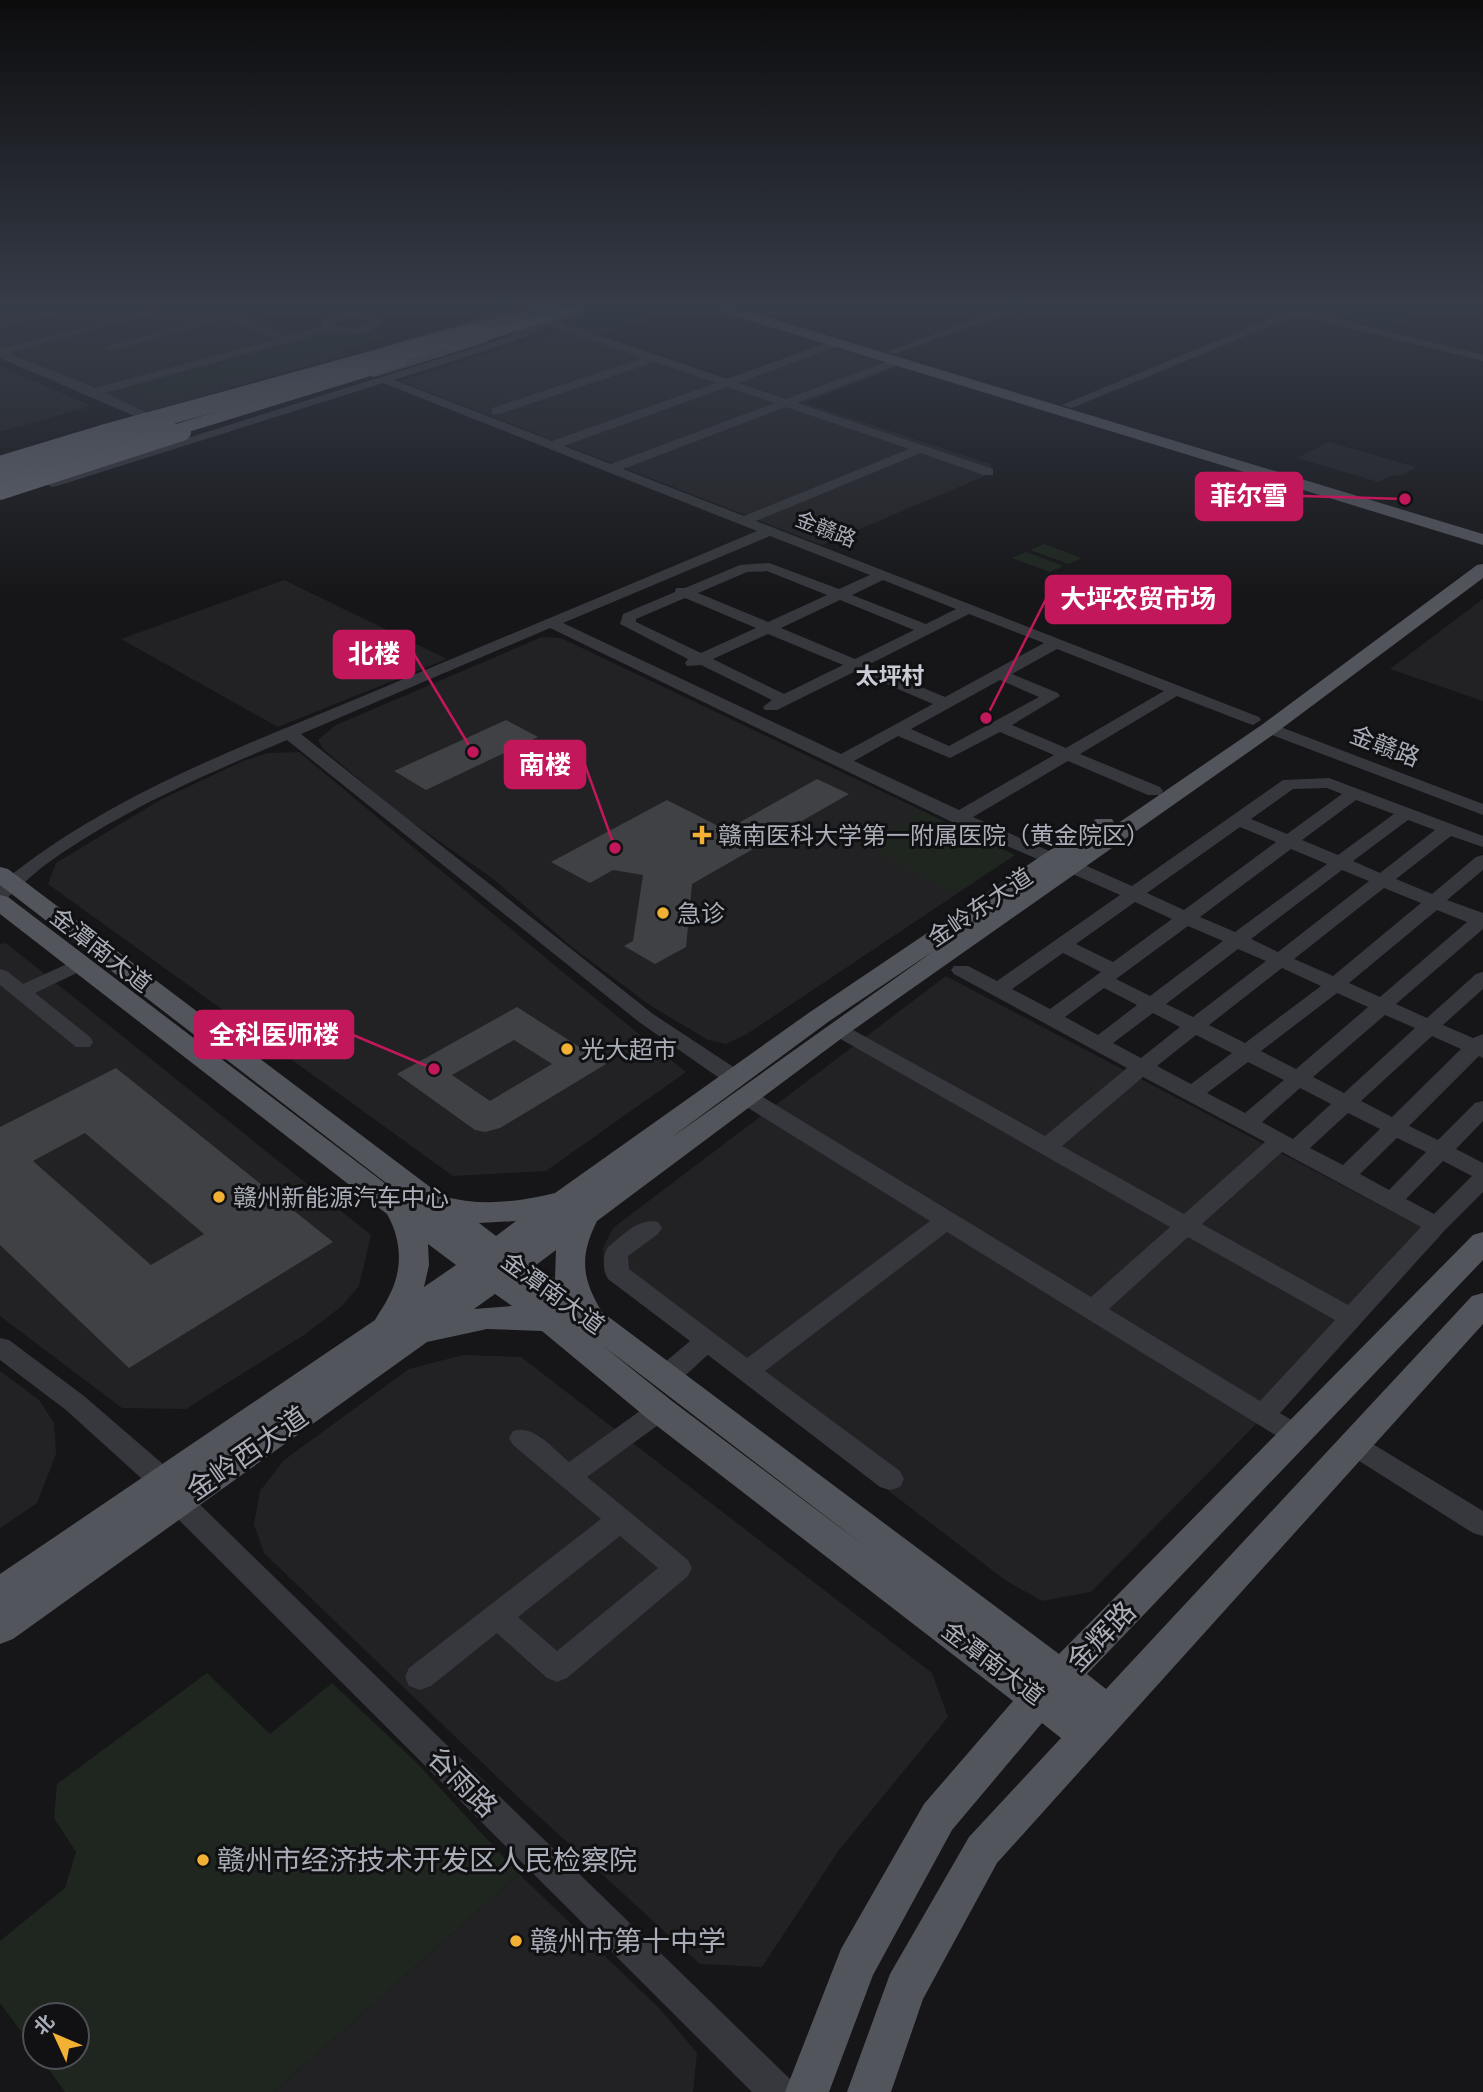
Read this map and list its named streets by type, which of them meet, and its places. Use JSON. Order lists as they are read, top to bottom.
{
  "streets": {
    "main road": [
      "金岭东大道",
      "金潭南大道",
      "金岭西大道",
      "金辉路"
    ],
    "street": ["金赣路", "谷雨路"]
  },
  "crossings": [
    ["金赣路", "金岭东大道"],
    ["金岭东大道", "金潭南大道"],
    ["金岭东大道", "金岭西大道"],
    ["金潭南大道", "金岭西大道"],
    ["金潭南大道", "金辉路"],
    ["金岭西大道", "谷雨路"]
  ],
  "districts": ["太坪村"],
  "places": {
    "other": [
      "菲尔雪",
      "大坪农贸市场",
      "北楼",
      "南楼",
      "急诊",
      "光大超市",
      "全科医师楼",
      "赣州新能源汽车中心",
      "赣州市经济技术开发区人民检察院",
      "赣州市第十中学"
    ],
    "health": ["赣南医科大学第一附属医院（黄金院区）"]
  },
  "north": "top left"
}
